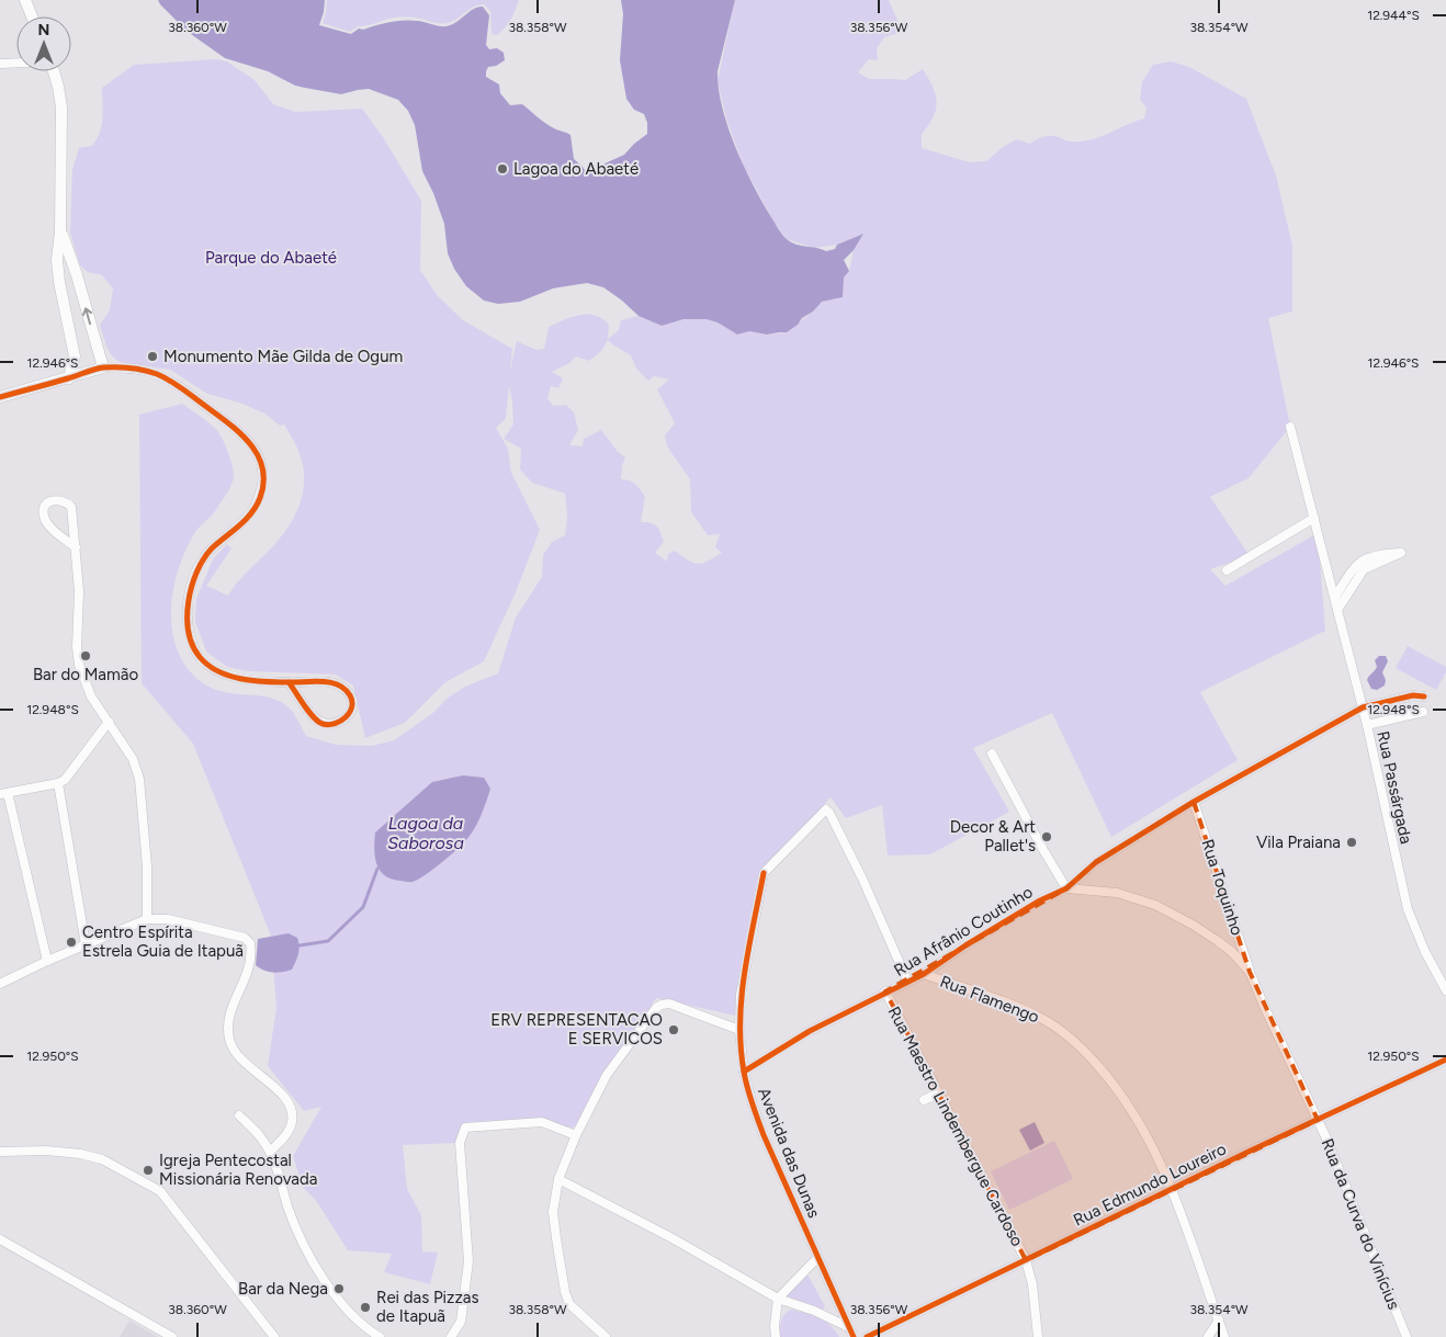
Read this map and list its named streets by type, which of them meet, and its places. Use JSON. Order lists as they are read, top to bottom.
{
  "streets": {
    "street": [
      "Rua Passárgada",
      "Rua Toquinho",
      "Rua Afrânio Coutinho",
      "Rua Flamengo",
      "Rua Maestro Lindembergue Cardoso",
      "Avenida das Dunas",
      "Rua Edmundo Loureiro",
      "Rua da Curva do Vinícius"
    ]
  },
  "crossings": [
    ["Rua Passárgada", "Rua Afrânio Coutinho"],
    ["Rua Toquinho", "Rua Afrânio Coutinho"],
    ["Rua Toquinho", "Rua da Curva do Vinícius"],
    ["Rua Afrânio Coutinho", "Rua Flamengo"],
    ["Rua Afrânio Coutinho", "Rua Maestro Lindembergue Cardoso"],
    ["Rua Afrânio Coutinho", "Avenida das Dunas"],
    ["Rua Afrânio Coutinho", "Rua da Curva do Vinícius"],
    ["Rua Flamengo", "Rua Edmundo Loureiro"],
    ["Rua Maestro Lindembergue Cardoso", "Rua Edmundo Loureiro"],
    ["Rua Edmundo Loureiro", "Rua da Curva do Vinícius"]
  ],
  "water": ["Lagoa da Saborosa"],
  "parks": ["Parque do Abaeté"],
  "places": [
    "Lagoa do Abaeté",
    "Monumento Mãe Gilda de Ogum",
    "Bar do Mamão",
    "Decor & Art Pallet's",
    "Vila Praiana",
    "Centro Espírita Estrela Guia de Itapuã",
    "ERV REPRESENTACAO E SERVICOS",
    "Igreja Pentecostal Missionária Renovada",
    "Bar da Nega",
    "Rei das Pizzas de Itapuã"
  ],
  "north": "top",
  "coordinates": [
    "12.944°S",
    "38.360°W",
    "38.358°W",
    "38.356°W",
    "38.354°W",
    "12.946°S",
    "12.948°S",
    "12.950°S"
  ]
}
